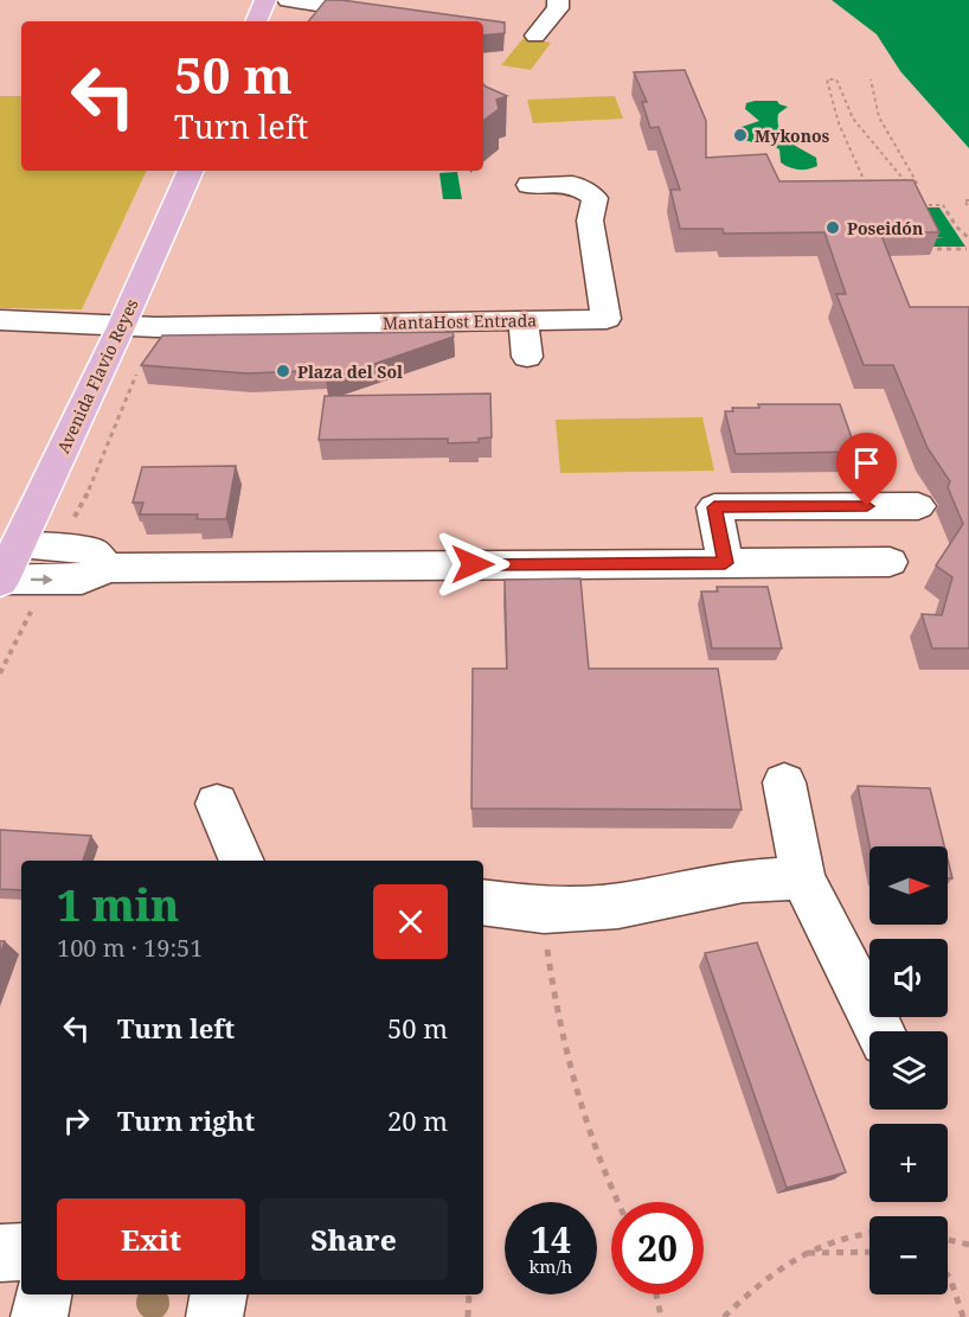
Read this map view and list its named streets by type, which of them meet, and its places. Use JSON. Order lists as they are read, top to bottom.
{
  "streets": {
    "main road": ["Avenida Flavio Reyes"],
    "street": ["MantaHost Entrada"]
  },
  "crossings": [
    ["MantaHost Entrada", "Avenida Flavio Reyes"]
  ],
  "places": ["Mykonos", "Poseidón", "Plaza del Sol"],
  "north": "right",
  "page": {
    "turn": ["50 m", "Turn left"],
    "map_buttons": ["+", "−"],
    "heading": ["1 min", "100 m · 19:51"],
    "list": [
      {
        "name": "Turn left",
        "value": "50 m"
      },
      {
        "name": "Turn right",
        "value": "20 m"
      }
    ],
    "buttons": ["Exit", "Share"],
    "speed": "14 km/h",
    "limit": "20"
  }
}
